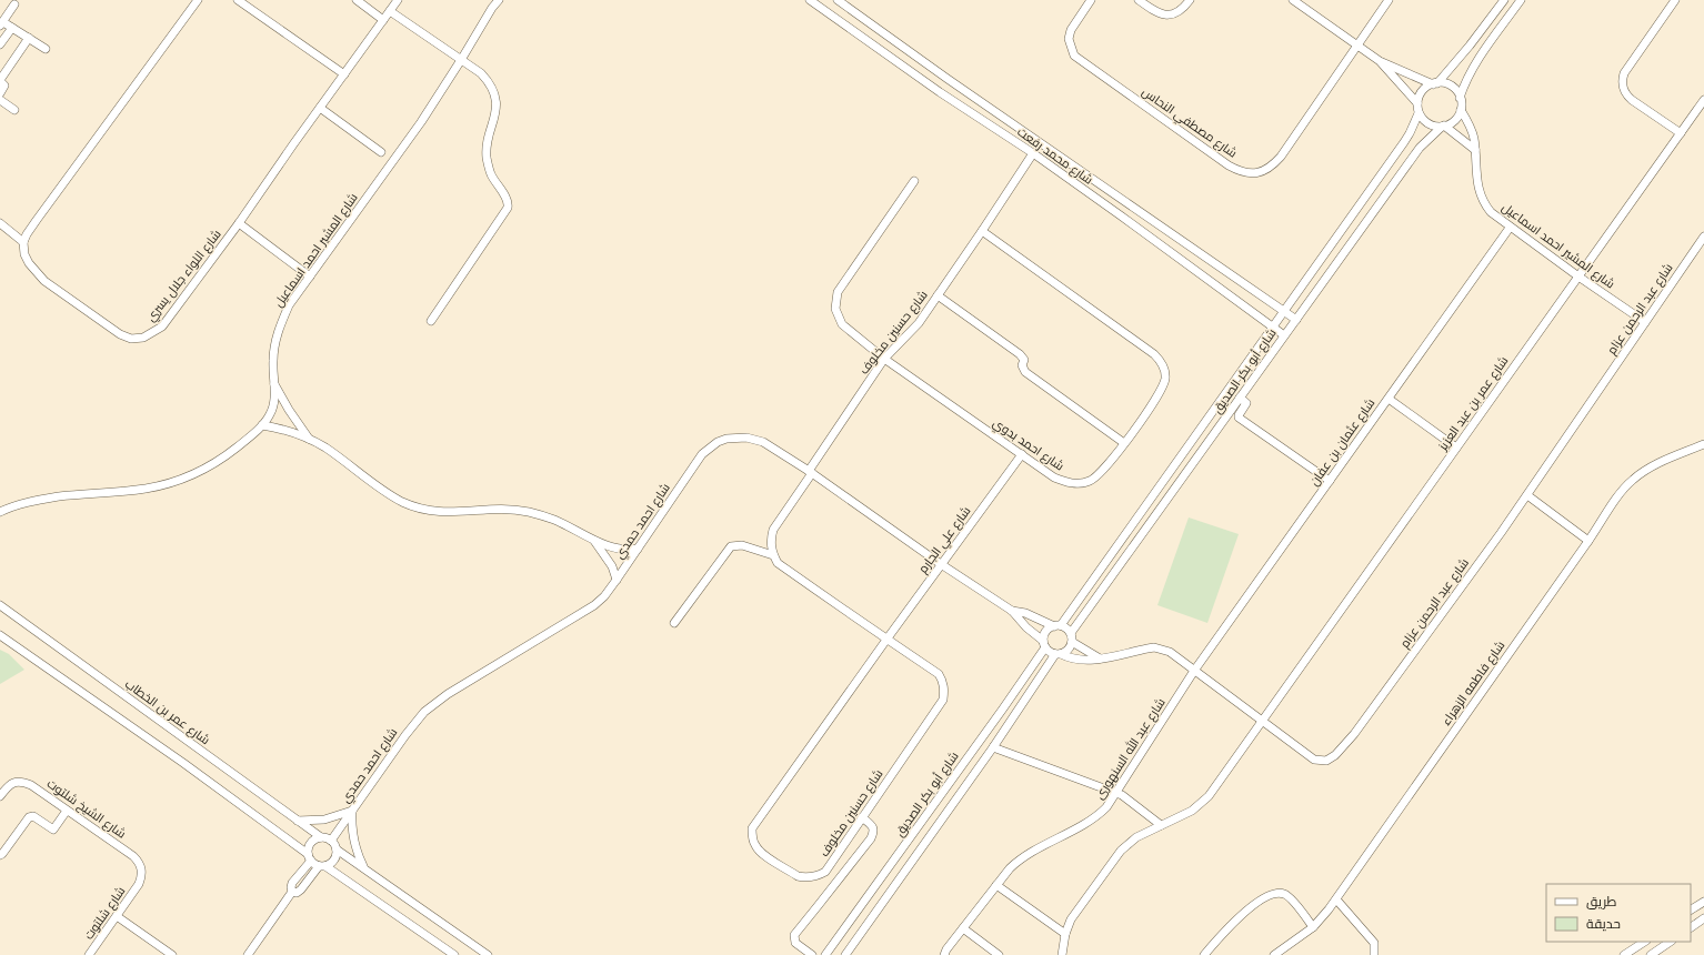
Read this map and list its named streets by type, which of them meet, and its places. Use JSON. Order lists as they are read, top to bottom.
{
  "streets": {
    "street": [
      "شارع مصطفي النحاس",
      "شارع محمد رفعت",
      "شارع المشير احمد اسماعيل",
      "شارع اللواء جلال يسري",
      "شارع عبد الرحمن عزام",
      "شارع حسنين مخلوف",
      "شارع أبو بكر الصديق",
      "شارع عمر بن عبد العزيز",
      "شارع عثمان بن عفان",
      "شارع احمد بدوي",
      "شارع احمد حمدي",
      "شارع علي الجارم",
      "شارع فاطمه الزهراء",
      "شارع عمر بن الخطاب",
      "شارع عبد الله السنهورى",
      "شارع الشيخ شلتوت",
      "شارع شلتوت"
    ]
  },
  "crossings": [
    ["شارع محمد رفعت", "شارع حسنين مخلوف"],
    ["شارع محمد رفعت", "شارع أبو بكر الصديق"],
    ["شارع المشير احمد اسماعيل", "شارع عبد الرحمن عزام"],
    ["شارع المشير احمد اسماعيل", "شارع أبو بكر الصديق"],
    ["شارع المشير احمد اسماعيل", "شارع عمر بن عبد العزيز"],
    ["شارع المشير احمد اسماعيل", "شارع عثمان بن عفان"],
    ["شارع عبد الرحمن عزام", "شارع أبو بكر الصديق"],
    ["شارع عبد الرحمن عزام", "شارع عمر بن عبد العزيز"],
    ["شارع عبد الرحمن عزام", "شارع عثمان بن عفان"],
    ["شارع عبد الرحمن عزام", "شارع احمد حمدي"],
    ["شارع عبد الرحمن عزام", "شارع عبد الله السنهورى"],
    ["شارع حسنين مخلوف", "شارع احمد بدوي"],
    ["شارع حسنين مخلوف", "شارع احمد حمدي"],
    ["شارع حسنين مخلوف", "شارع علي الجارم"],
    ["شارع أبو بكر الصديق", "شارع احمد حمدي"],
    ["شارع عثمان بن عفان", "شارع عبد الله السنهورى"],
    ["شارع احمد بدوي", "شارع علي الجارم"],
    ["شارع احمد حمدي", "شارع علي الجارم"],
    ["شارع احمد حمدي", "شارع عمر بن الخطاب"],
    ["شارع الشيخ شلتوت", "شارع شلتوت"]
  ],
  "legend": ["طريق", "حديقة"]
}
